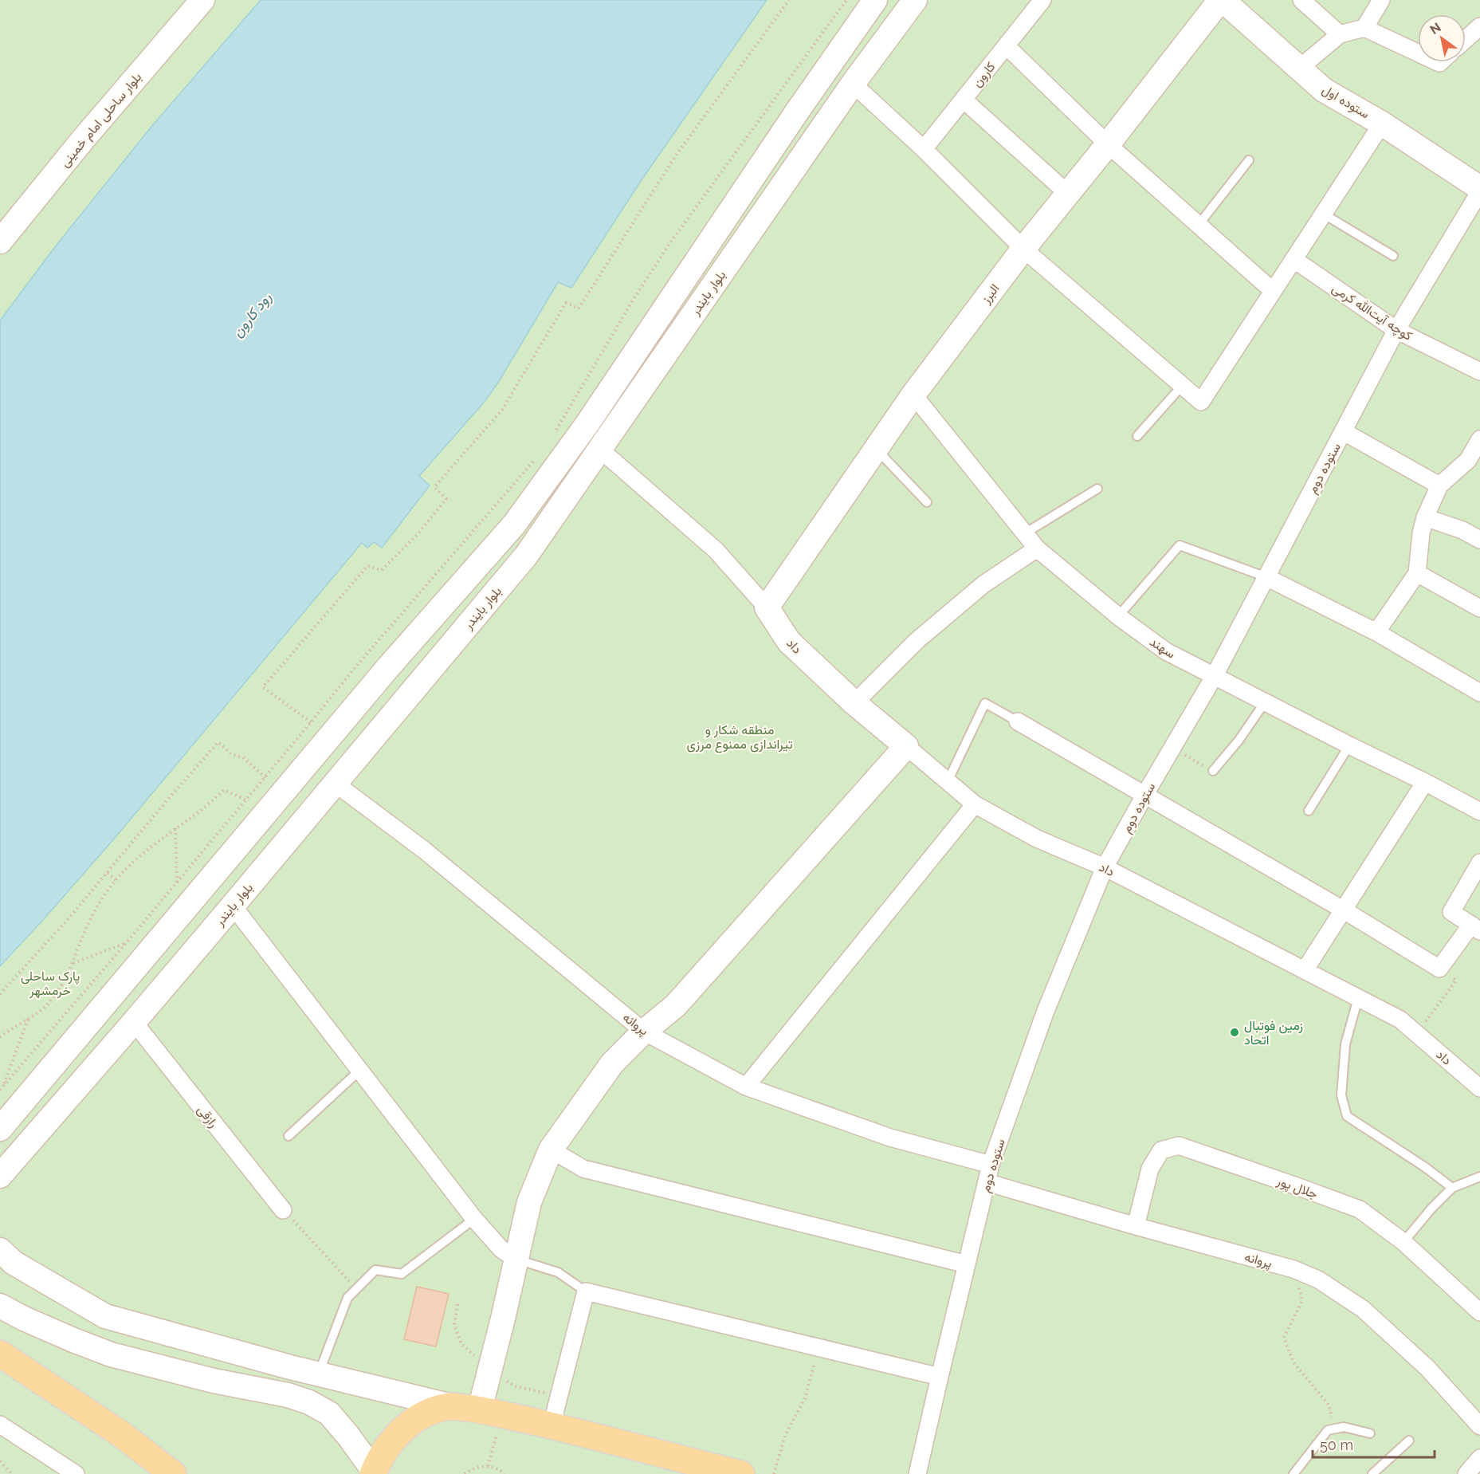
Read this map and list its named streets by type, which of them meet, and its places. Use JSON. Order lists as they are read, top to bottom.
{
  "streets": {
    "street": [
      "کارون",
      "ستوده اول",
      "بلوار ساحلی امام خمینی",
      "بلوار بایندر",
      "البرز",
      "کوچه آیت‌الله کرمی",
      "ستوده دوم",
      "داد",
      "سهند",
      "پروانه",
      "رازقی",
      "جلال پور"
    ]
  },
  "crossings": [
    ["ستوده اول", "البرز"],
    ["ستوده اول", "ستوده دوم"],
    ["بلوار بایندر", "داد"],
    ["بلوار بایندر", "پروانه"],
    ["بلوار بایندر", "رازقی"],
    ["البرز", "داد"],
    ["البرز", "سهند"],
    ["کوچه آیت‌الله کرمی", "ستوده دوم"],
    ["ستوده دوم", "داد"],
    ["ستوده دوم", "سهند"],
    ["ستوده دوم", "پروانه"],
    ["پروانه", "جلال پور"]
  ],
  "water": ["رود کارون"],
  "parks": ["منطقه شکار و تیراندازی ممنوع مرزی", "پارک ساحلی خرمشهر"],
  "places": ["زمین فوتبال اتحاد"],
  "scale_bar": "50 m",
  "north": "top left"
}
